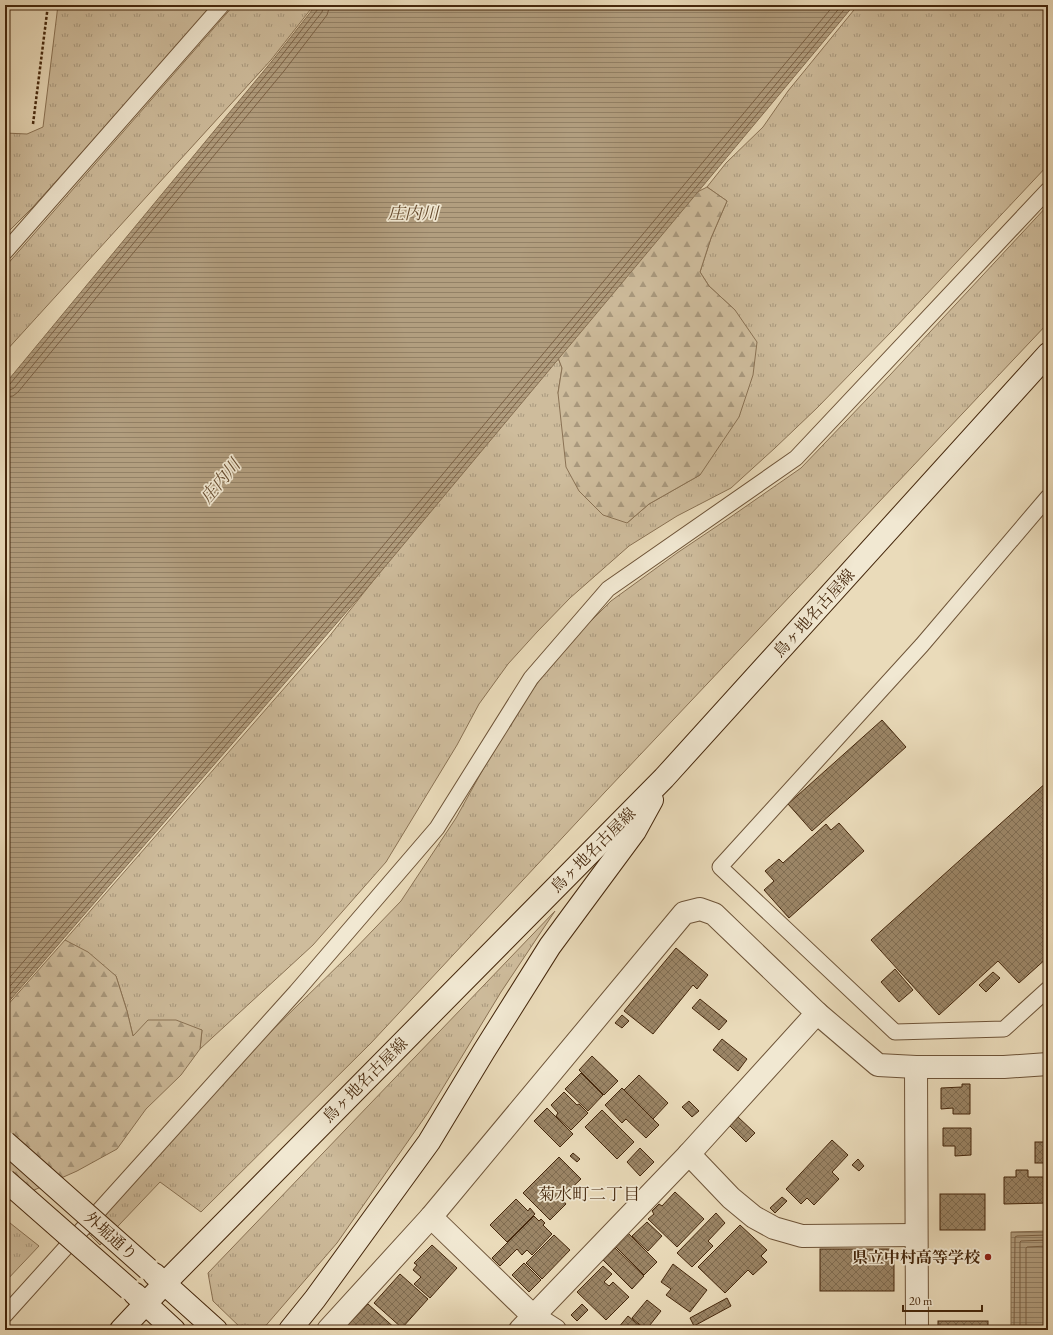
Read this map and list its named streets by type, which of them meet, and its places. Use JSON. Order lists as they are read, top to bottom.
{
  "streets": {
    "main road": ["鳥ヶ地名古屋線", "外堀通り"]
  },
  "crossings": [
    ["鳥ヶ地名古屋線", "外堀通り"]
  ],
  "districts": ["菊水町二丁目"],
  "water": ["庄内川"],
  "places": ["県立中村高等学校"],
  "scale_bar": "20 m"
}
